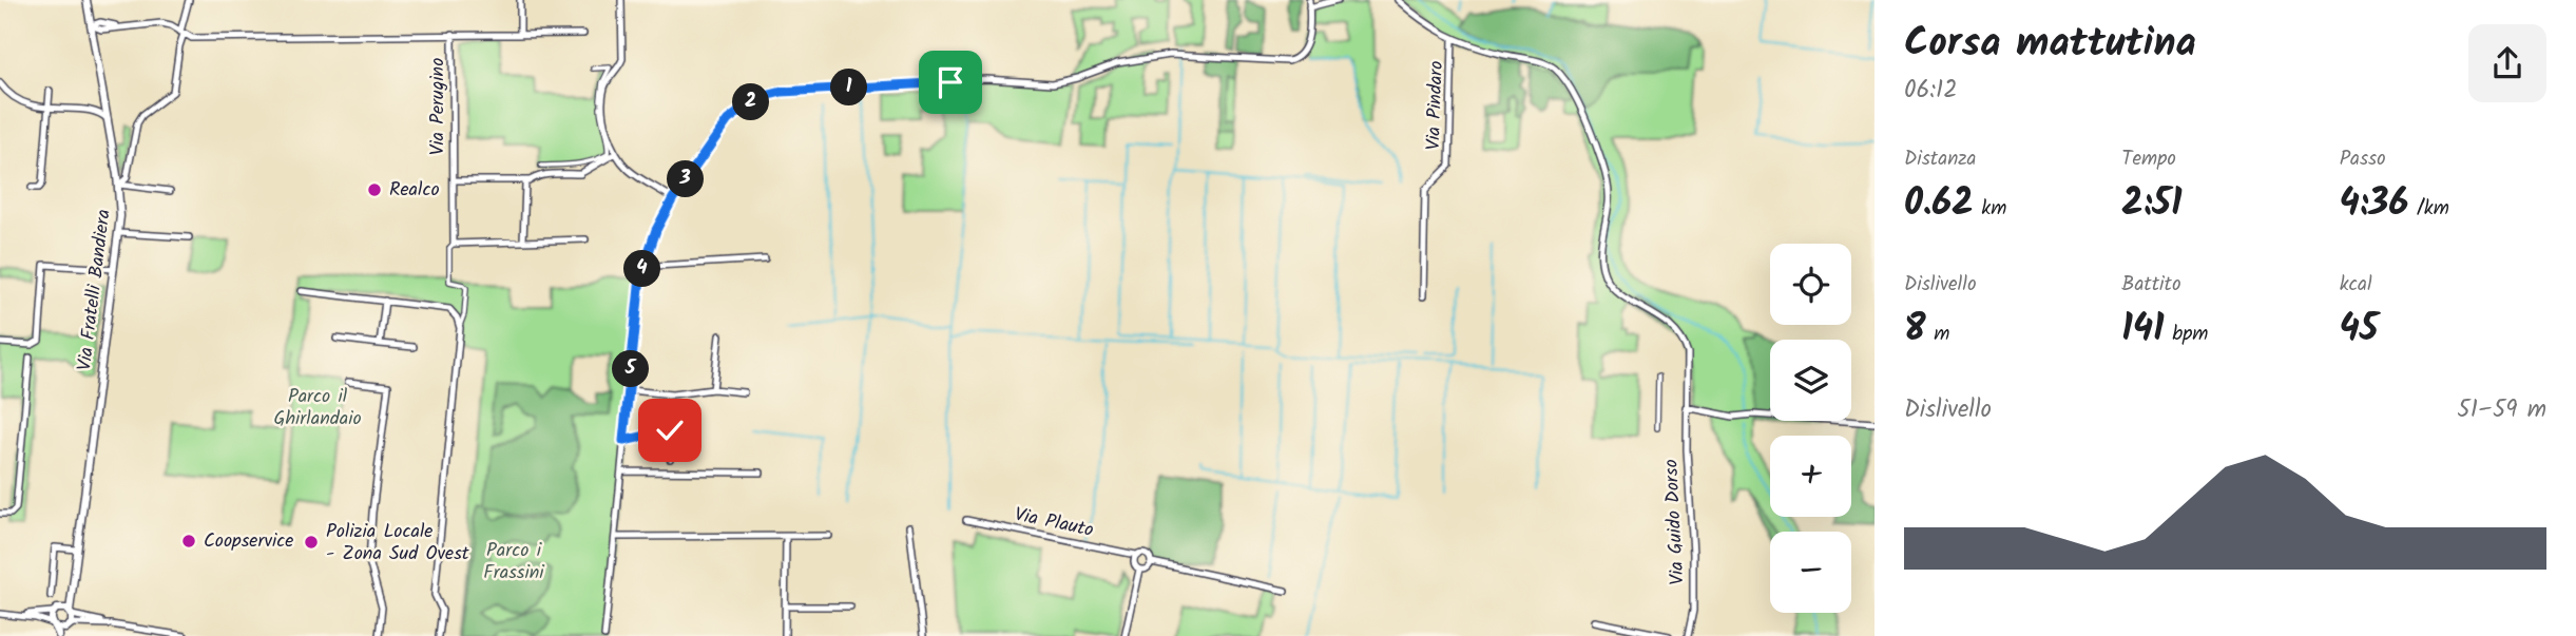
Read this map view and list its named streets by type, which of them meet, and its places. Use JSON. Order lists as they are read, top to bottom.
{
  "streets": {
    "street": [
      "Via Pindaro",
      "Via Perugino",
      "Via Fratelli Bandiera",
      "Via Guido Dorso",
      "Via Plauto"
    ]
  },
  "crossings": [
    ["Via Pindaro", "Via Guido Dorso"]
  ],
  "parks": ["Parco il Ghirlandaio", "Parco i Frassini"],
  "places": ["Realco", "Coopservice", "Polizia Locale - Zona Sud Ovest"],
  "page": {
    "heading": ["Corsa mattutina", "06:12"],
    "pins": [
      "1",
      "2",
      "3",
      "4",
      "5"
    ],
    "stats": [
      ["Distanza", "0.62 km"],
      ["Tempo", "2:51"],
      ["Passo", "4:36 /km"],
      ["Dislivello", "8 m"],
      ["Battito", "141 bpm"],
      ["kcal", "45"]
    ],
    "map_buttons": ["+", "−"],
    "chart": ["Dislivello", "51–59 m"]
  }
}
